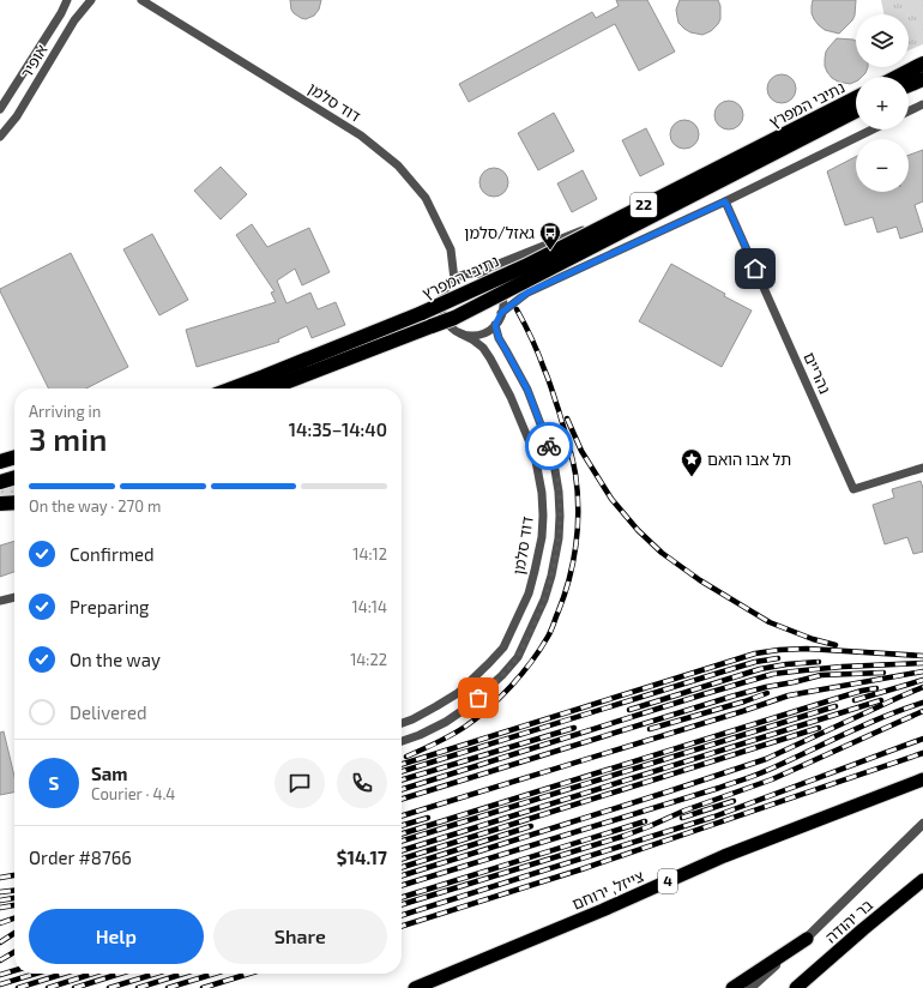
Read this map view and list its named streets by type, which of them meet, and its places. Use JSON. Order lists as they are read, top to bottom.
{
  "streets": {
    "highway": [
      "נתיבי המפרץ",
      "22",
      "4",
      "צייזל, ירוחם",
      "בר יהודה"
    ],
    "street": ["אופיר", "דוד סלמן", "נהריים"]
  },
  "places": {
    "bus stop": ["גאזל/סלמן"],
    "place": ["תל אבו הואם"]
  },
  "page": {
    "map_buttons": ["+", "−"],
    "heading": ["3 min", "Arriving in", "14:35–14:40"],
    "panel": [
      "Sam",
      "Courier · 4.4",
      "Order #8766",
      "$14.17"
    ],
    "bar": "On the way · 270 m",
    "list": [
      ["Confirmed", "14:12"],
      ["Preparing", "14:14"],
      ["On the way", "14:22"],
      "Delivered"
    ],
    "round": "S",
    "buttons": ["Help", "Share"]
  }
}
